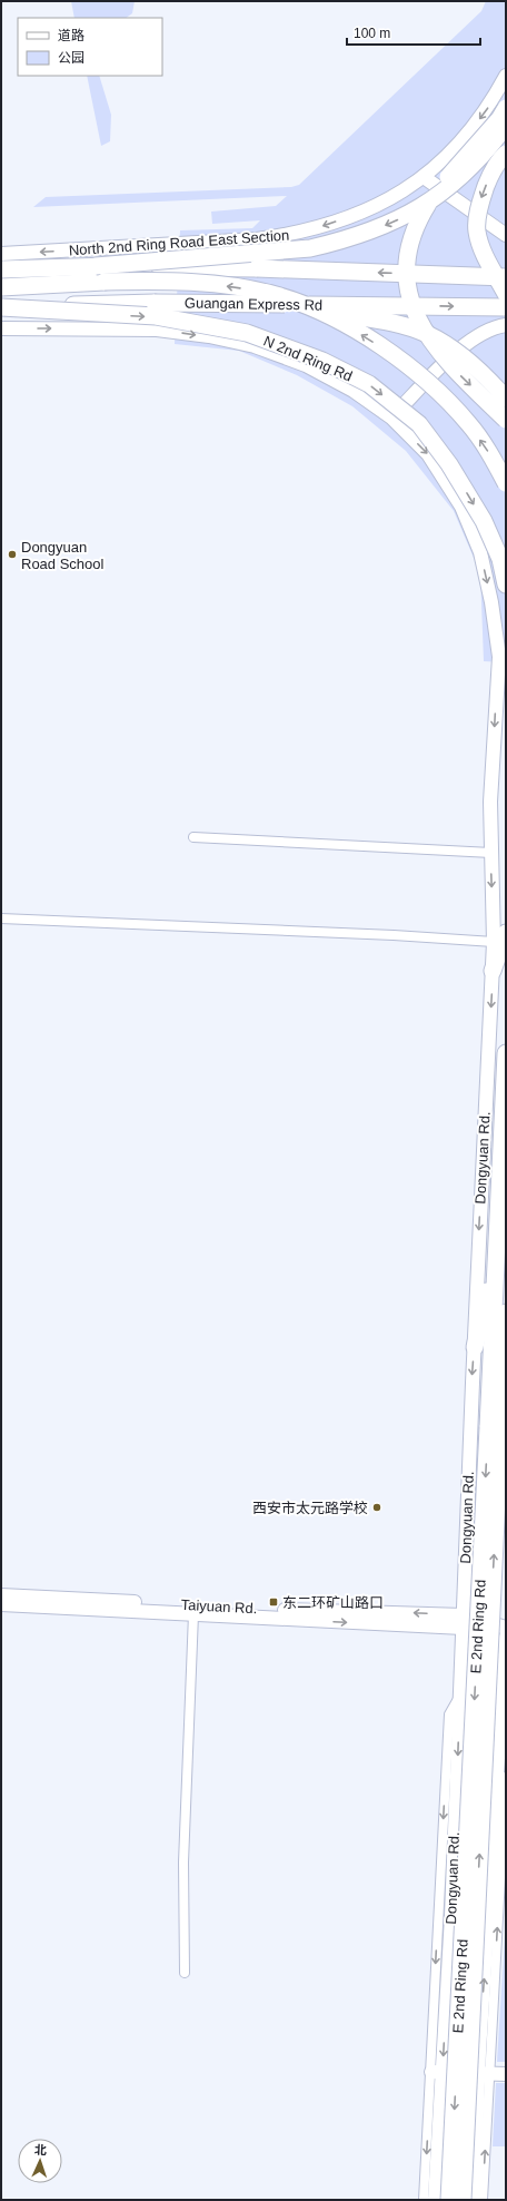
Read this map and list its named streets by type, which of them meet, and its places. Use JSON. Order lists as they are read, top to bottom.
{
  "streets": {
    "highway": ["Guangan Express Rd", "N 2nd Ring Rd", "E 2nd Ring Rd"],
    "main road": ["North 2nd Ring Road East Section", "Dongyuan Rd.", "Taiyuan Rd."]
  },
  "crossings": [
    ["Guangan Express Rd", "N 2nd Ring Rd"],
    ["Dongyuan Rd.", "Taiyuan Rd."]
  ],
  "one_way": ["North 2nd Ring Road East Section"],
  "places": {
    "other": ["Dongyuan Road School", "西安市太元路学校"],
    "transit": ["东二环矿山路口"]
  },
  "legend": ["道路", "公园"],
  "scale_bar": "100 m",
  "north": "top"
}
